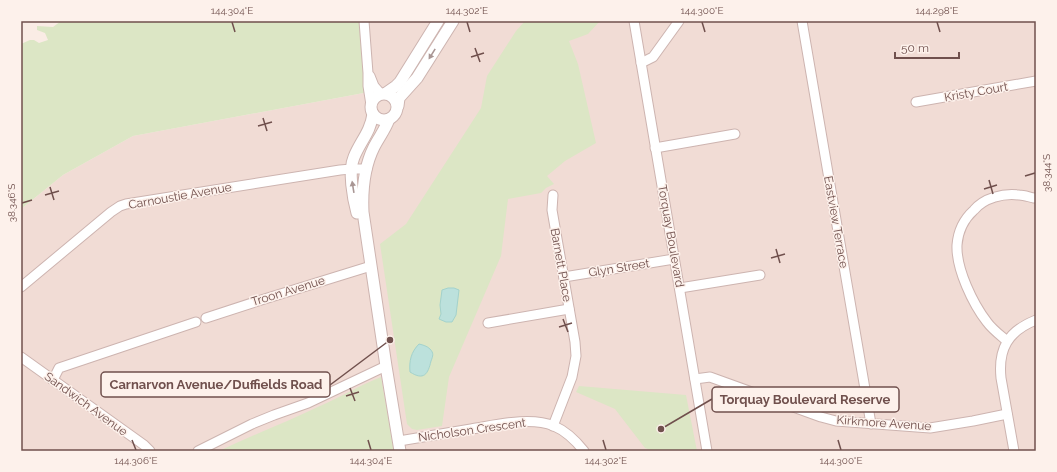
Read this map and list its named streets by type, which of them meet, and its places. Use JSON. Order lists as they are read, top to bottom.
{
  "streets": {
    "street": [
      "Kristy Court",
      "Carnoustie Avenue",
      "Eastview Terrace",
      "Torquay Boulevard",
      "Barnett Place",
      "Glyn Street",
      "Troon Avenue",
      "Sandwich Avenue",
      "Kirkmore Avenue",
      "Nicholson Crescent"
    ]
  },
  "crossings": [
    ["Eastview Terrace", "Kirkmore Avenue"],
    ["Torquay Boulevard", "Glyn Street"],
    ["Torquay Boulevard", "Kirkmore Avenue"],
    ["Barnett Place", "Glyn Street"],
    ["Barnett Place", "Nicholson Crescent"]
  ],
  "places": ["Carnarvon Avenue/Duffields Road", "Torquay Boulevard Reserve"],
  "scale_bar": "50 m",
  "coordinates": [
    "144.304°E",
    "144.302°E",
    "144.300°E",
    "144.298°E",
    "38.344°S",
    "38.346°S",
    "144.306°E"
  ]
}
